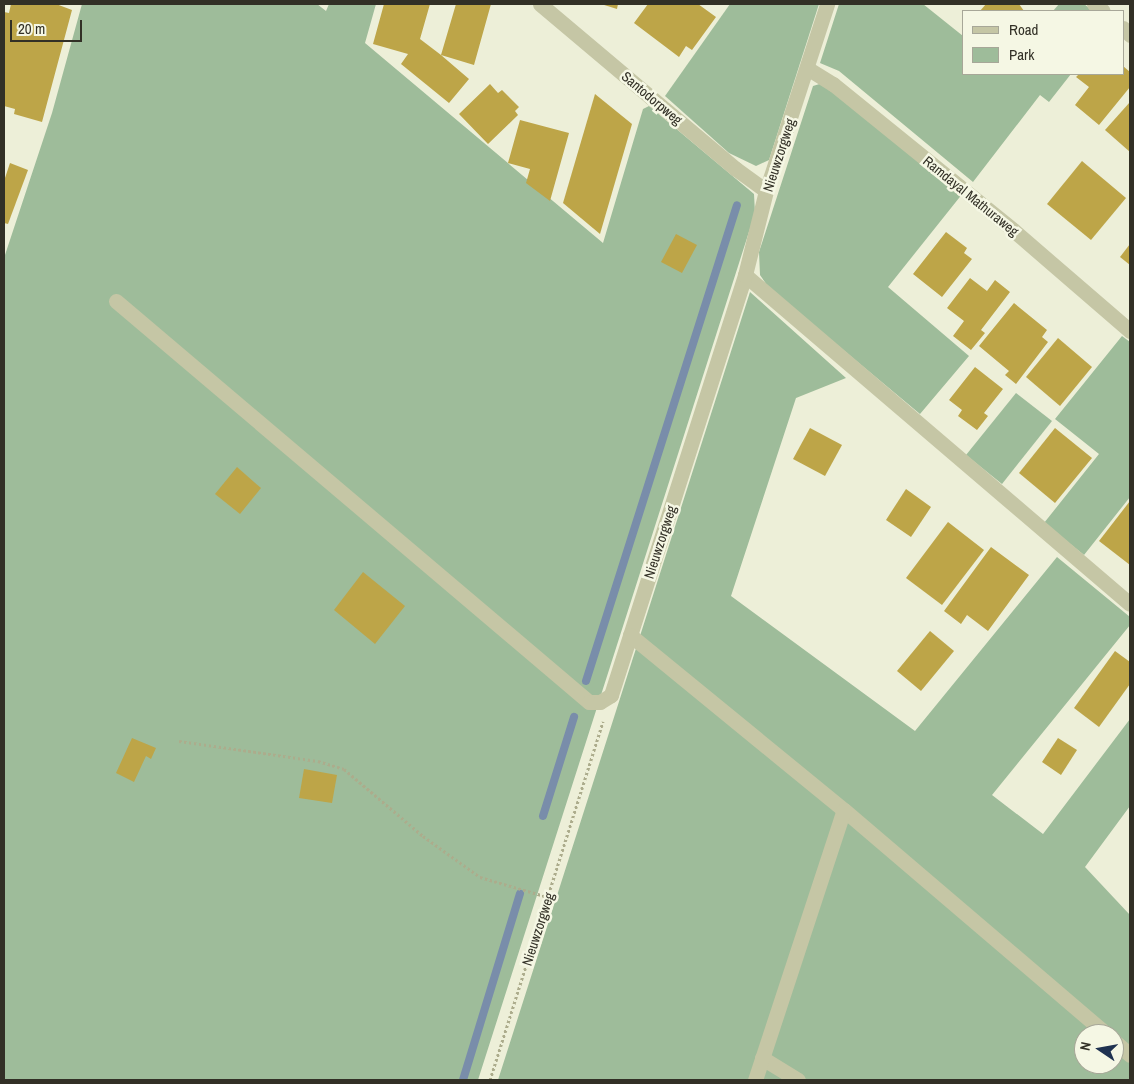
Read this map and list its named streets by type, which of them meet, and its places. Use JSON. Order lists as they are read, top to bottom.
{
  "streets": {
    "street": ["Santodorpweg", "Nieuwzorgweg", "Ramdayal Mathuraweg"]
  },
  "crossings": [
    ["Santodorpweg", "Nieuwzorgweg"],
    ["Nieuwzorgweg", "Ramdayal Mathuraweg"]
  ],
  "legend": ["Road", "Park"],
  "scale_bar": "20 m",
  "north": "left"
}
